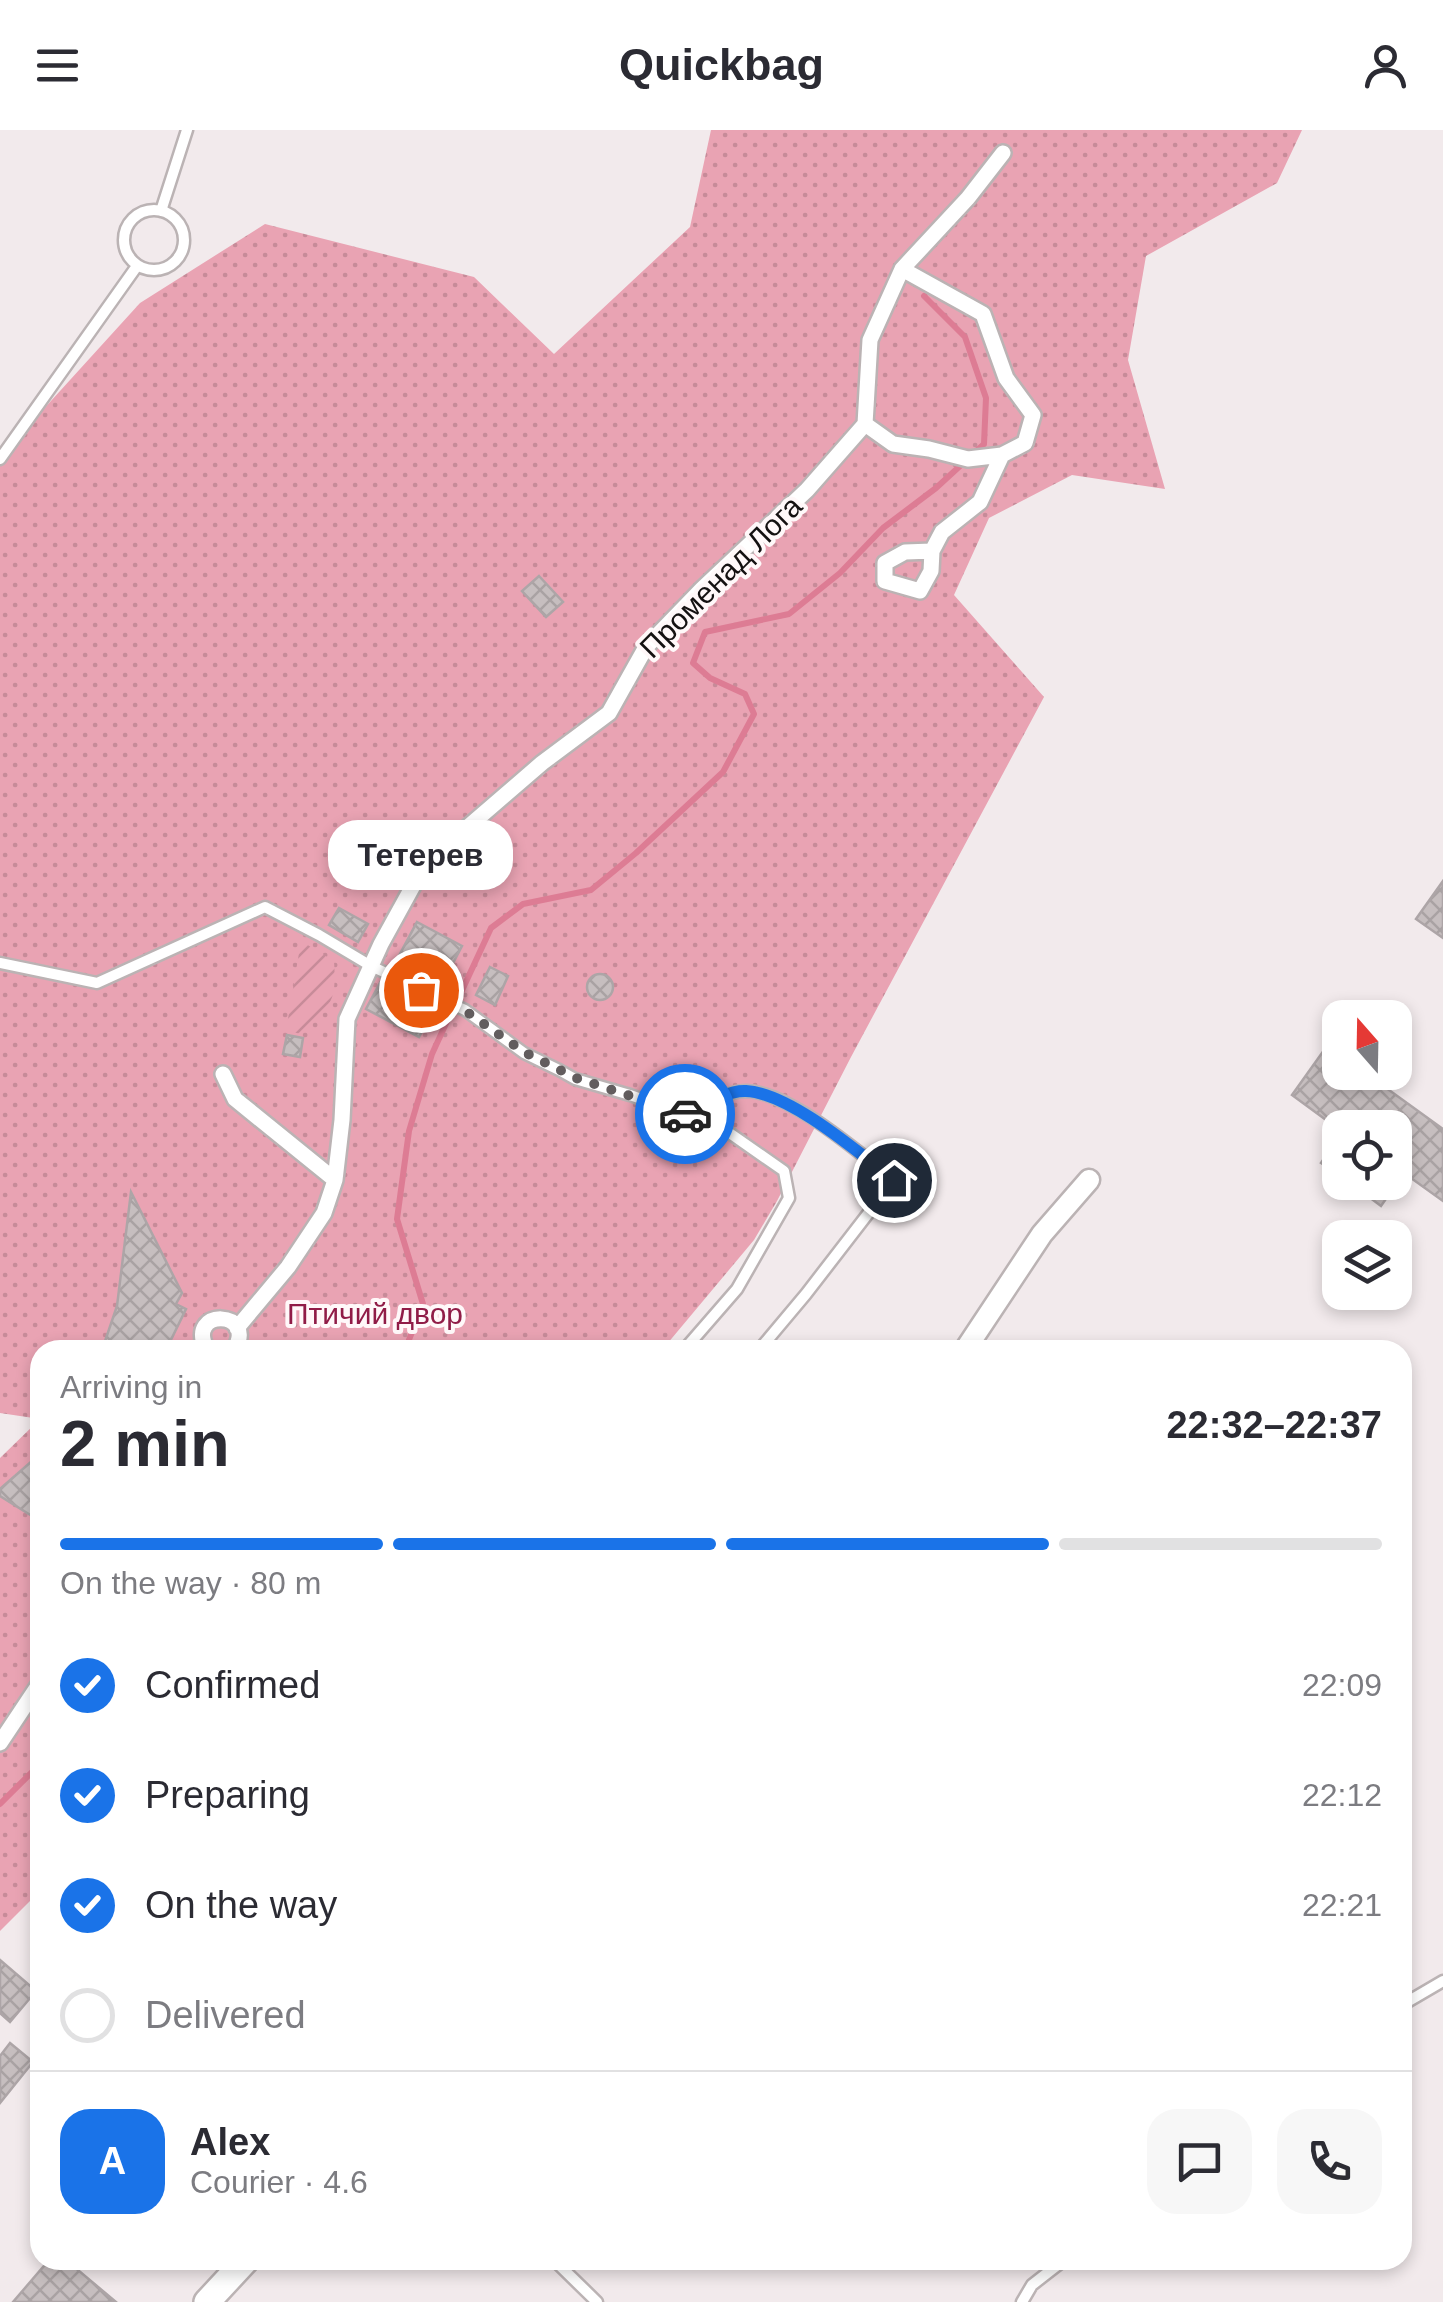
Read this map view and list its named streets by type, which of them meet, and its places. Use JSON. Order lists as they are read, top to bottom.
{
  "streets": {
    "street": ["Променад Лога"]
  },
  "parks": ["Птичий двор"],
  "places": ["Тетерев"],
  "north": "top",
  "page": {
    "header": "Quickbag",
    "bubble": "Тетерев",
    "heading": ["2 min", "Arriving in", "22:32–22:37"],
    "panel": ["Alex", "Courier · 4.6"],
    "bar": "On the way · 80 m",
    "list": [
      ["Confirmed", "22:09"],
      ["Preparing", "22:12"],
      ["On the way", "22:21"],
      "Delivered"
    ],
    "round": "A"
  }
}
